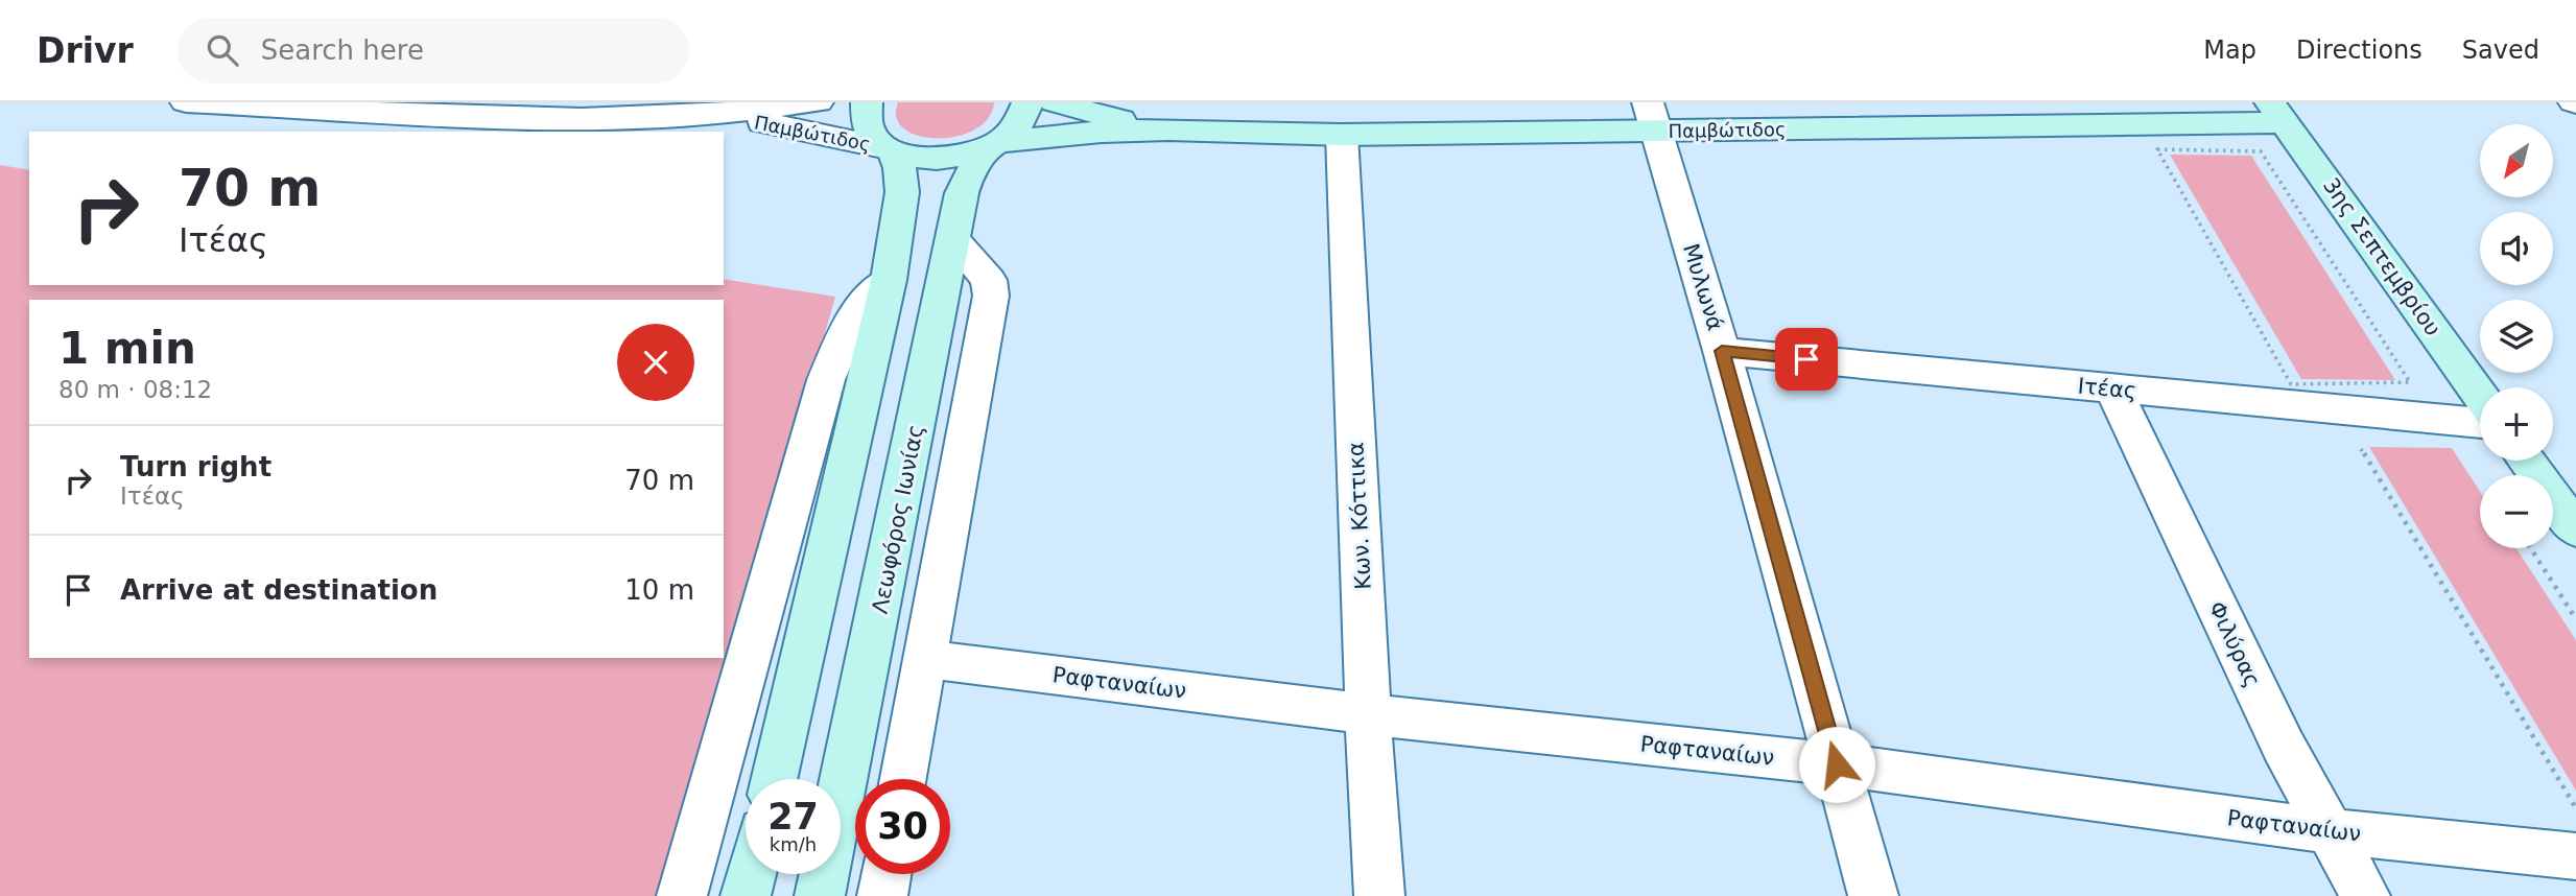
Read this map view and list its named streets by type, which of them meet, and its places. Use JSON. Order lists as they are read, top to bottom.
{
  "streets": {
    "street": [
      "Παμβώτιδος",
      "3ης Σεπτεμβρίου",
      "Μυλωνά",
      "Ιτέας",
      "Κων. Κόττικα",
      "Λεωφόρος Ιωνίας",
      "Φιλύρας",
      "Ραφταναίων"
    ]
  },
  "crossings": [
    ["Παμβώτιδος", "3ης Σεπτεμβρίου"],
    ["Παμβώτιδος", "Μυλωνά"],
    ["Παμβώτιδος", "Κων. Κόττικα"],
    ["Παμβώτιδος", "Λεωφόρος Ιωνίας"],
    ["Μυλωνά", "Ιτέας"],
    ["Μυλωνά", "Ραφταναίων"],
    ["Ιτέας", "Φιλύρας"],
    ["Κων. Κόττικα", "Ραφταναίων"],
    ["Φιλύρας", "Ραφταναίων"]
  ],
  "north": "bottom left",
  "page": {
    "header": "Drivr",
    "search": "Search here",
    "nav": ["Map", "Directions", "Saved"],
    "map_buttons": ["+", "−"],
    "turn": ["70 m", "Ιτέας"],
    "heading": ["1 min", "80 m · 08:12"],
    "list": [
      {
        "name": "Turn right",
        "note": "Ιτέας",
        "value": "70 m"
      },
      {
        "name": "Arrive at destination",
        "value": "10 m"
      }
    ],
    "speed": "27 km/h",
    "limit": "30"
  }
}
